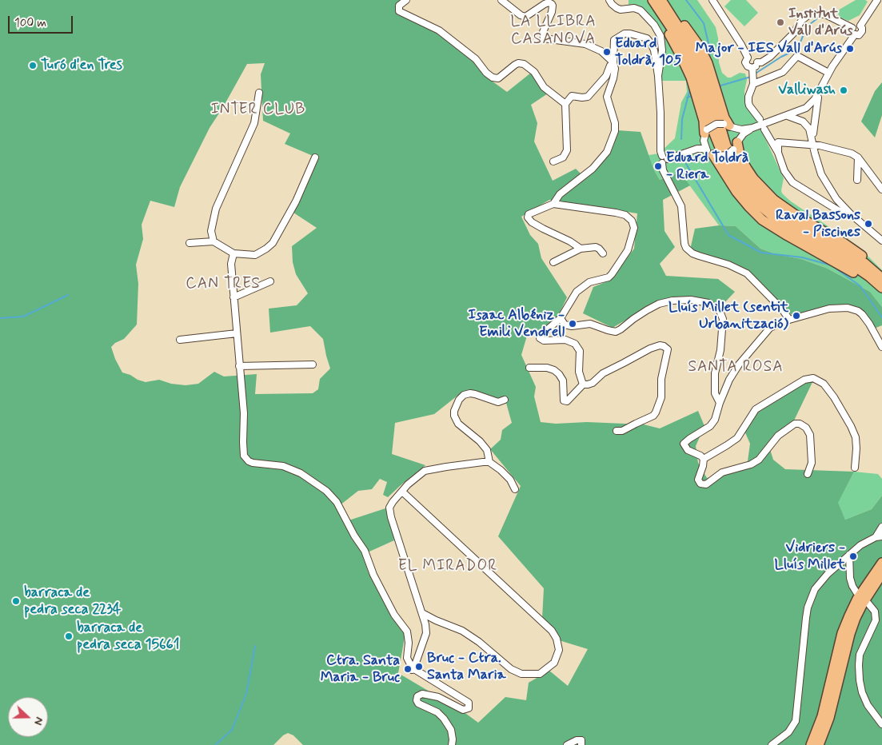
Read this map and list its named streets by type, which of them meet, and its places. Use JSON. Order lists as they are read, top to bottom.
{
  "districts": [
    "LA LLIBRA CASANOVA",
    "INTER CLUB",
    "CAN TRES",
    "SANTA ROSA",
    "EL MIRADOR"
  ],
  "places": [
    "Institut Vall d'Arús",
    "Major - IES Vall d'Arús",
    "Eduard Toldrà, 105",
    "Turó d'en Tres",
    "Valliwash",
    "Eduard Toldrà - Riera",
    "Raval Bassons - Piscines",
    "Lluís Millet (sentit Urbanització)",
    "Isaac Albéniz - Emili Vendrell",
    "Vidriers - Lluís Millet",
    "barraca de pedra seca 2234",
    "barraca de pedra seca 15661",
    "Bruc - Ctra. Santa Maria",
    "Ctra. Santa Maria - Bruc"
  ],
  "scale_bar": "100 m",
  "north": "right"
}
